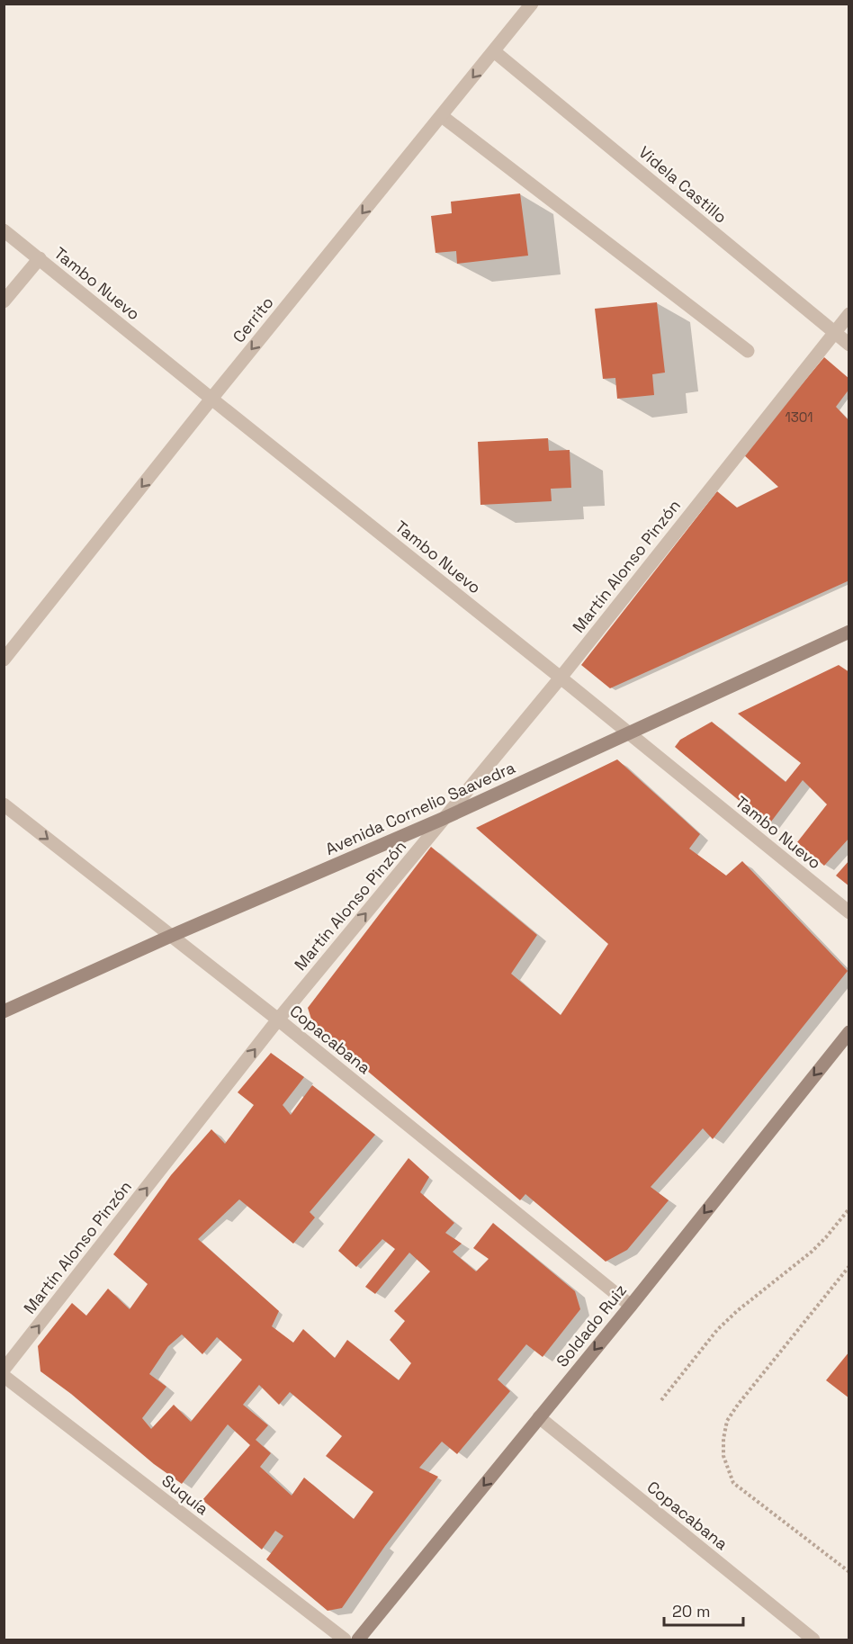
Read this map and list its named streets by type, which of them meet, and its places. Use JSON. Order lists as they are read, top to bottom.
{
  "streets": {
    "main road": ["Avenida Cornelio Saavedra", "Soldado Ruiz"],
    "street": [
      "Videla Castillo",
      "Tambo Nuevo",
      "Cerrito",
      "Martín Alonso Pinzón",
      "Copacabana",
      "Suquía"
    ]
  },
  "crossings": [
    ["Videla Castillo", "Cerrito"],
    ["Videla Castillo", "Martín Alonso Pinzón"],
    ["Tambo Nuevo", "Cerrito"],
    ["Tambo Nuevo", "Martín Alonso Pinzón"],
    ["Tambo Nuevo", "Avenida Cornelio Saavedra"],
    ["Martín Alonso Pinzón", "Avenida Cornelio Saavedra"],
    ["Martín Alonso Pinzón", "Copacabana"],
    ["Avenida Cornelio Saavedra", "Copacabana"],
    ["Copacabana", "Soldado Ruiz"]
  ],
  "one_way": ["Cerrito", "Martín Alonso Pinzón", "Soldado Ruiz"],
  "house_numbers": ["1301"],
  "scale_bar": "20 m"
}
